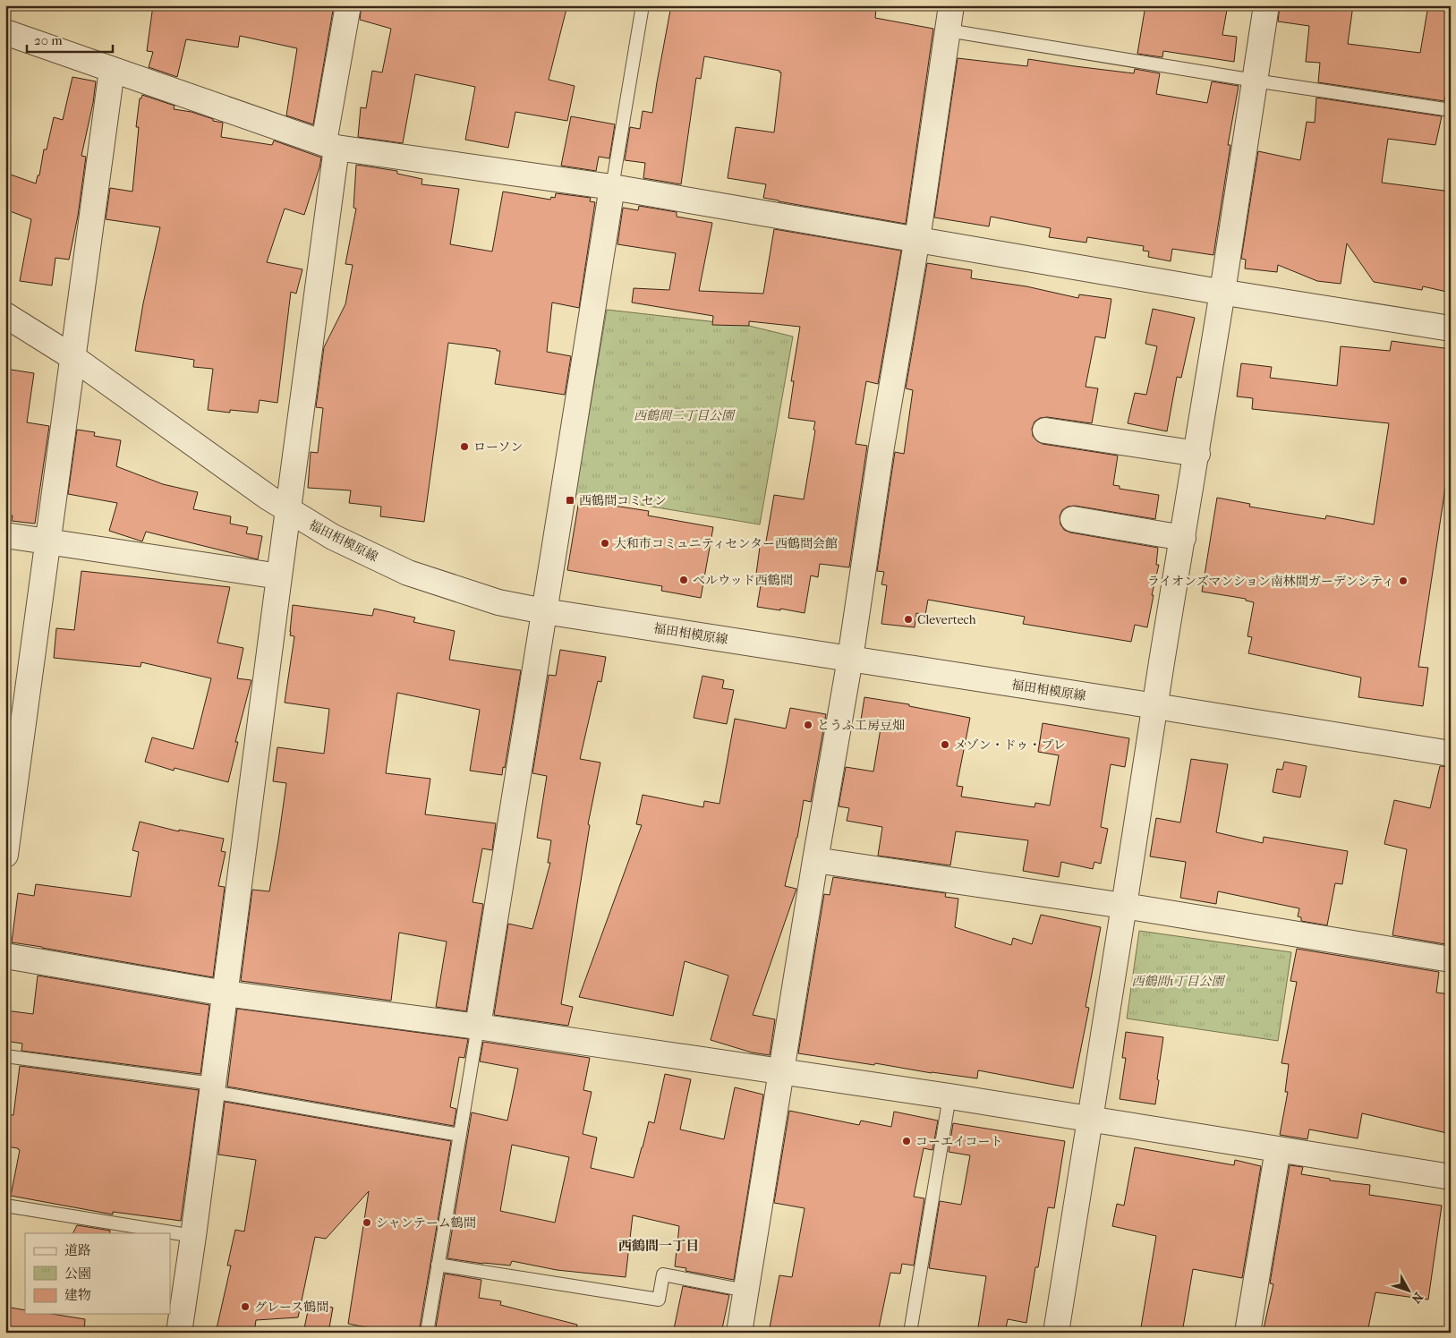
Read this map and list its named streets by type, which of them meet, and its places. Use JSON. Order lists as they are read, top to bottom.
{
  "streets": {
    "street": ["福田相模原線"]
  },
  "districts": ["西鶴間一丁目"],
  "parks": ["西鶴間二丁目公園", "西鶴間1丁目公園"],
  "places": {
    "other": [
      "ローソン",
      "大和市コミュニティセンター西鶴間会館",
      "ベルウッド西鶴間",
      "ライオンズマンション南林間ガーデンシティ",
      "Clevertech",
      "とうふ工房豆畑",
      "メゾン・ドゥ・プレ",
      "コーエイコート",
      "シャンテーム鶴間",
      "グレース鶴間"
    ],
    "transit": ["西鶴間コミセン"]
  },
  "legend": ["道路", "公園", "建物"],
  "scale_bar": "20 m",
  "north": "bottom right"
}
